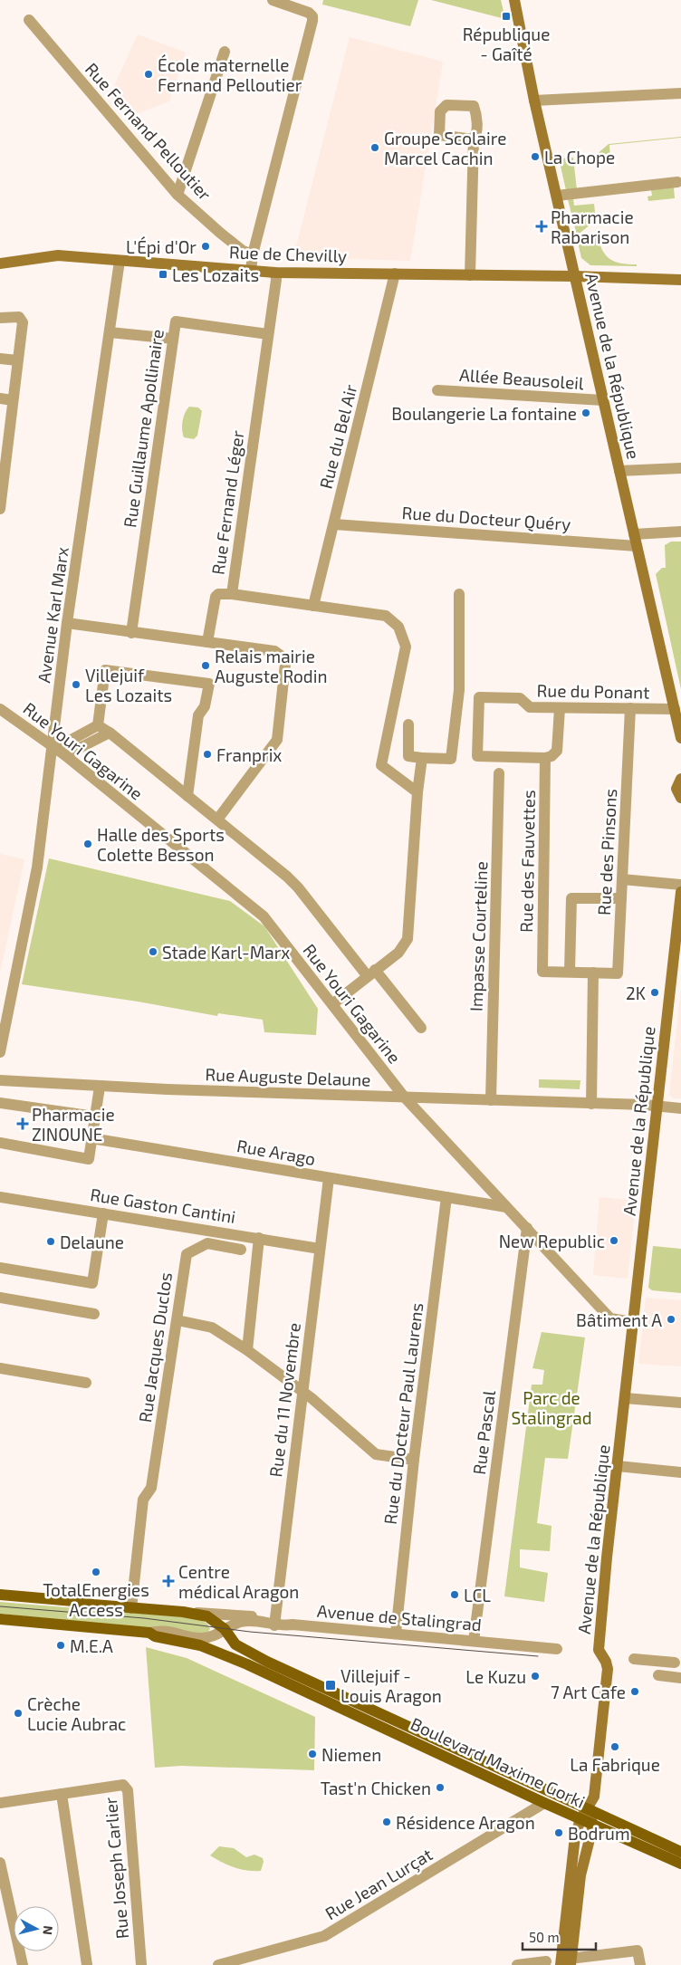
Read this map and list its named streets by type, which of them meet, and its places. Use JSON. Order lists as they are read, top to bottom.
{
  "streets": {
    "main road": [
      "Rue de Chevilly",
      "Avenue de la République",
      "Avenue de Stalingrad",
      "Boulevard Maxime Gorki"
    ],
    "street": [
      "Rue Fernand Pelloutier",
      "Allée Beausoleil",
      "Rue Guillaume Apollinaire",
      "Rue du Bel Air",
      "Rue Fernand Léger",
      "Rue du Docteur Quéry",
      "Avenue Karl Marx",
      "Rue du Ponant",
      "Rue Youri Gagarine",
      "Rue des Pinsons",
      "Rue des Fauvettes",
      "Impasse Courteline",
      "Rue Auguste Delaune",
      "Rue Arago",
      "Rue Gaston Cantini",
      "Rue Jacques Duclos",
      "Rue du 11 Novembre",
      "Rue du Docteur Paul Laurens",
      "Rue Pascal",
      "Rue Joseph Carlier",
      "Rue Jean Lurçat"
    ]
  },
  "crossings": [
    ["Rue de Chevilly", "Avenue de la République"],
    ["Rue de Chevilly", "Rue du Bel Air"],
    ["Rue de Chevilly", "Rue Fernand Léger"],
    ["Rue de Chevilly", "Avenue Karl Marx"],
    ["Avenue de la République", "Allée Beausoleil"],
    ["Avenue de la République", "Rue du Docteur Quéry"],
    ["Avenue de la République", "Rue du Ponant"],
    ["Avenue de la République", "Rue Youri Gagarine"],
    ["Avenue de la République", "Rue Auguste Delaune"],
    ["Avenue de la République", "Boulevard Maxime Gorki"],
    ["Rue Guillaume Apollinaire", "Rue Fernand Léger"],
    ["Rue du Bel Air", "Rue Fernand Léger"],
    ["Rue du Bel Air", "Rue du Docteur Quéry"],
    ["Avenue Karl Marx", "Rue Youri Gagarine"],
    ["Rue du Ponant", "Rue des Pinsons"],
    ["Rue du Ponant", "Rue des Fauvettes"],
    ["Rue Youri Gagarine", "Rue Auguste Delaune"],
    ["Rue Youri Gagarine", "Rue Arago"],
    ["Rue Youri Gagarine", "Rue Pascal"],
    ["Rue des Pinsons", "Rue des Fauvettes"],
    ["Impasse Courteline", "Rue Auguste Delaune"],
    ["Rue Arago", "Rue du 11 Novembre"],
    ["Rue Arago", "Rue du Docteur Paul Laurens"],
    ["Rue Gaston Cantini", "Rue du 11 Novembre"],
    ["Rue du 11 Novembre", "Avenue de Stalingrad"],
    ["Rue du Docteur Paul Laurens", "Avenue de Stalingrad"],
    ["Rue Pascal", "Avenue de Stalingrad"],
    ["Avenue de Stalingrad", "Boulevard Maxime Gorki"],
    ["Boulevard Maxime Gorki", "Rue Jean Lurçat"]
  ],
  "parks": ["Parc de Stalingrad"],
  "places": {
    "transit": ["République - Gaîté", "Les Lozaits", "Villejuif - Louis Aragon"],
    "other": [
      "École maternelle Fernand Pelloutier",
      "Groupe Scolaire Marcel Cachin",
      "La Chope",
      "L'Épi d'Or",
      "Boulangerie La fontaine",
      "Relais mairie Auguste Rodin",
      "Villejuif Les Lozaits",
      "Franprix",
      "Halle des Sports Colette Besson",
      "Stade Karl-Marx",
      "2K",
      "New Republic",
      "Delaune",
      "Bâtiment A",
      "TotalEnergies Access",
      "LCL",
      "M.E.A",
      "Le Kuzu",
      "7 Art Cafe",
      "Crèche Lucie Aubrac",
      "La Fabrique",
      "Niemen",
      "Tast'n Chicken",
      "Résidence Aragon",
      "Bodrum"
    ],
    "health": ["Pharmacie Rabarison", "Pharmacie ZINOUNE", "Centre médical Aragon"]
  },
  "scale_bar": "50 m",
  "north": "right"
}
